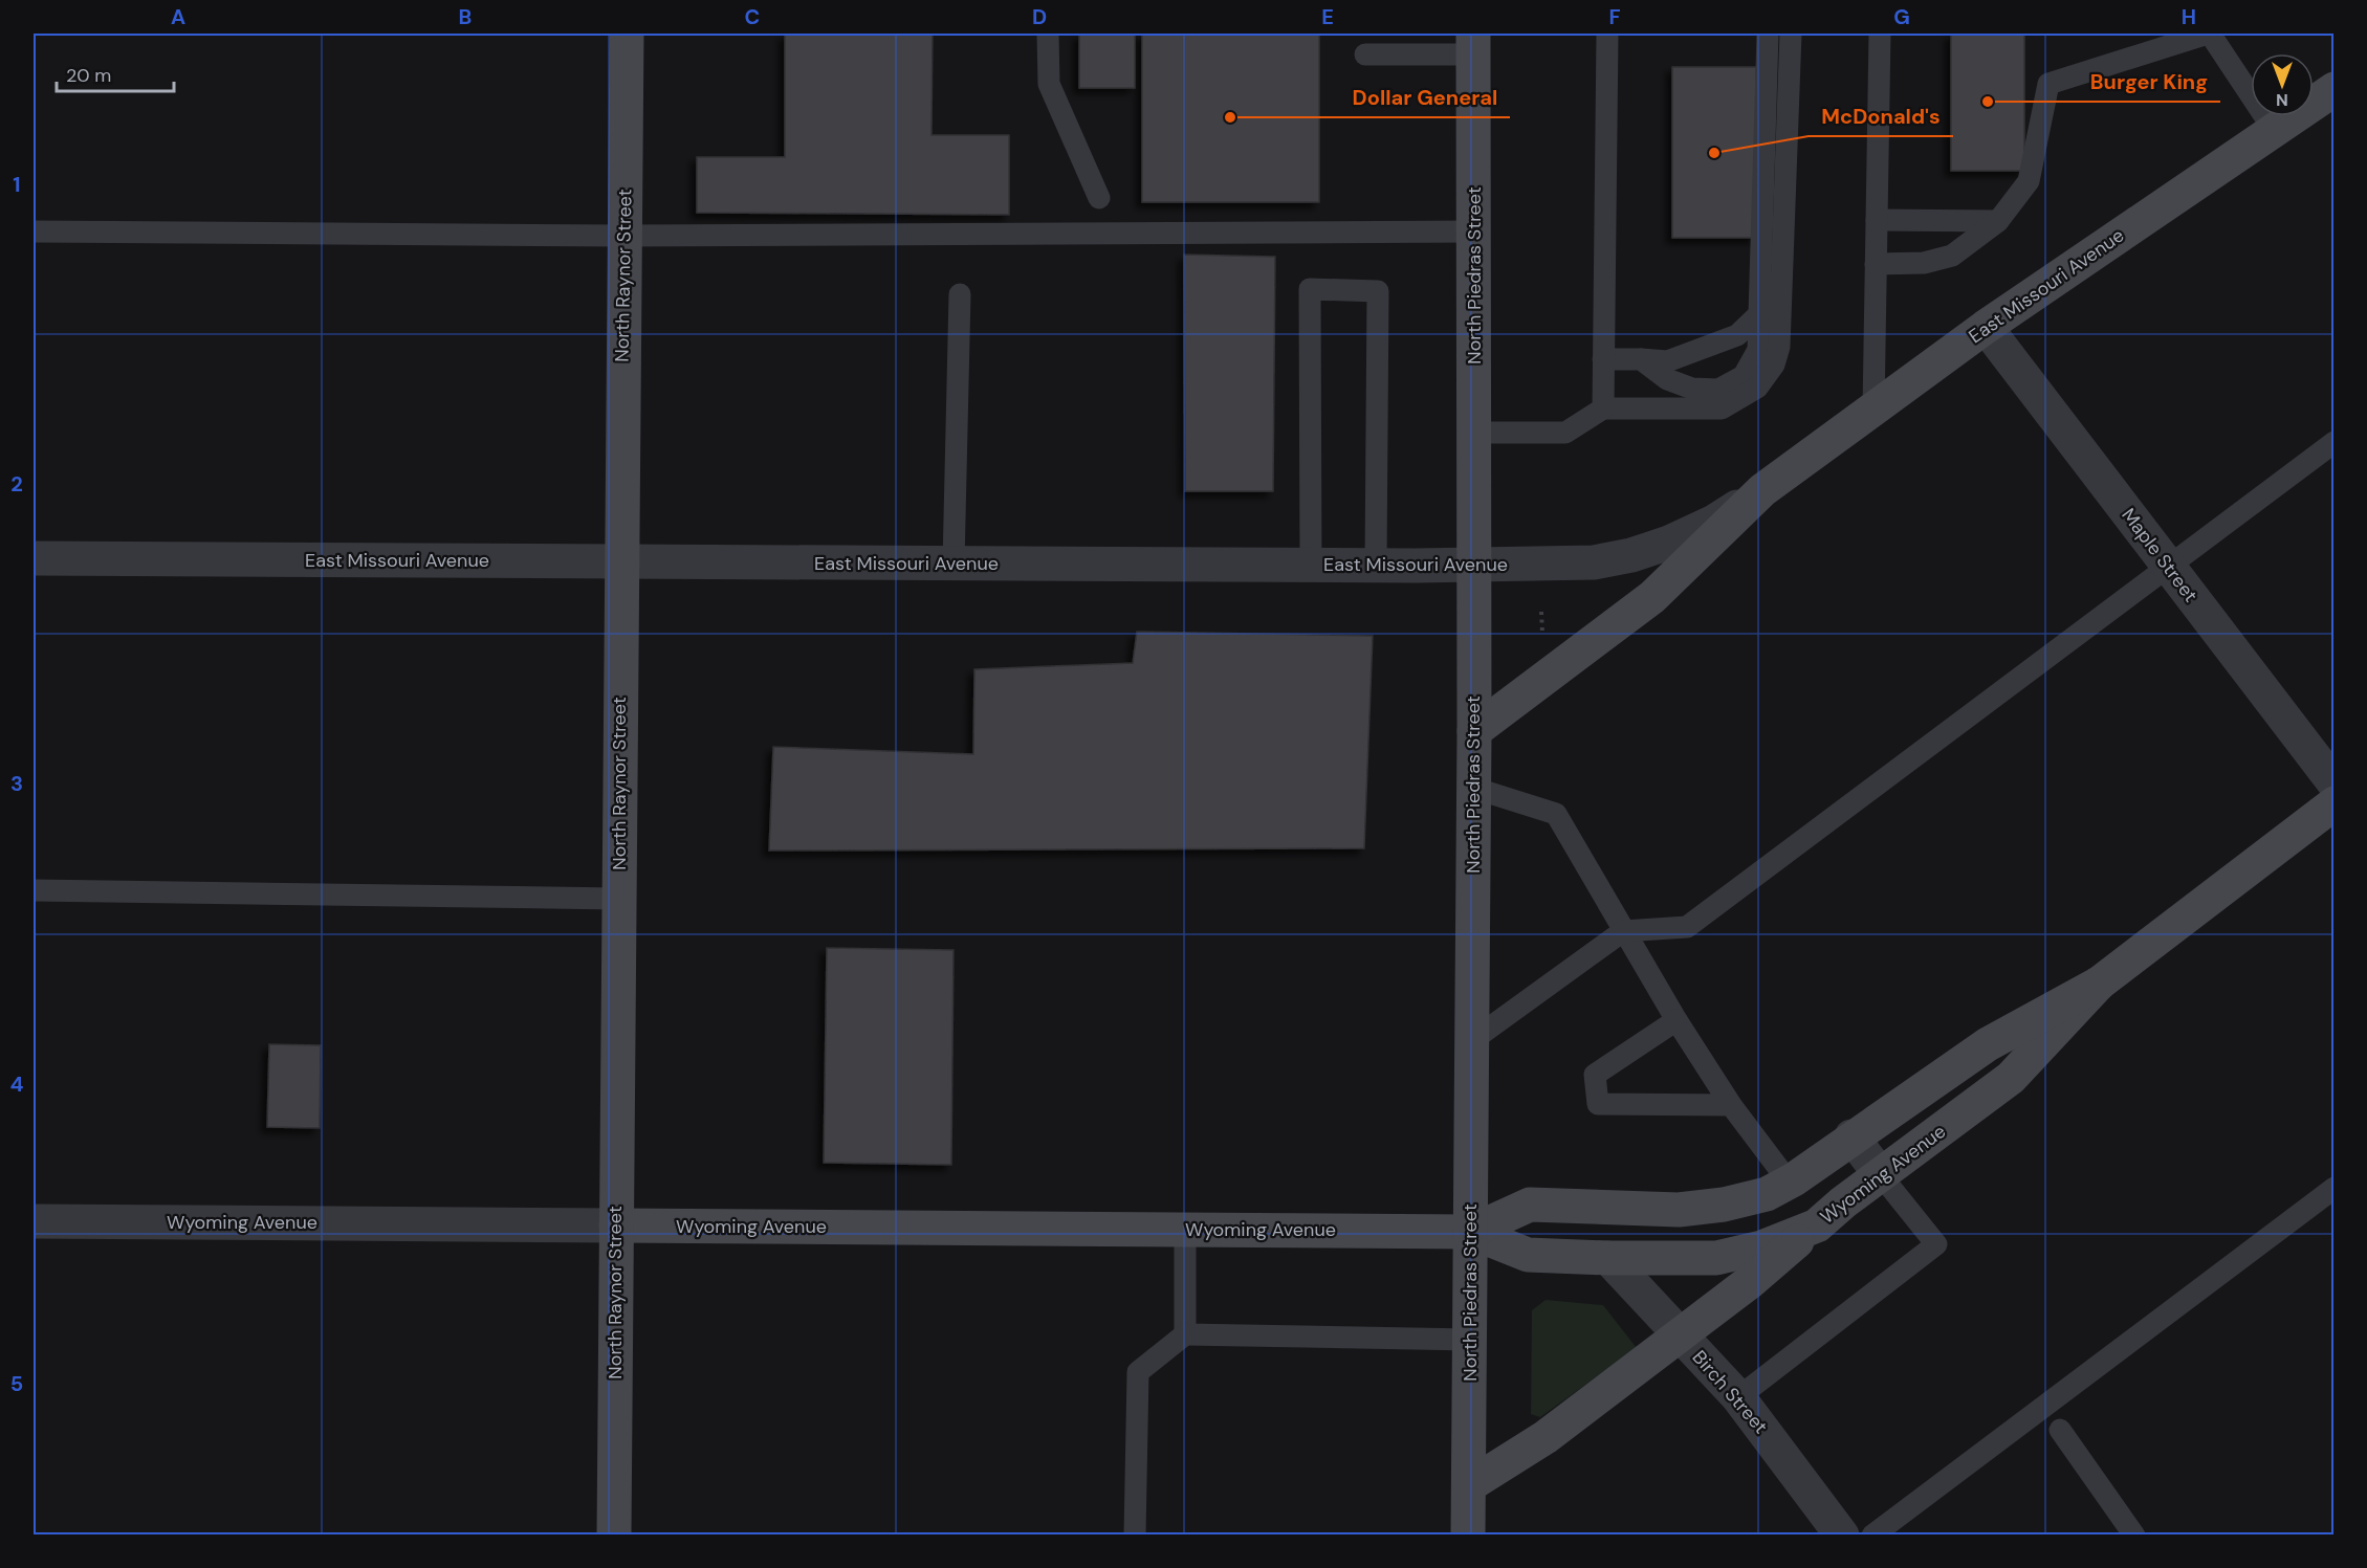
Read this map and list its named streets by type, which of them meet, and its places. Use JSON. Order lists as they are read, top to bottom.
{
  "streets": {
    "main road": [
      "North Raynor Street",
      "North Piedras Street",
      "East Missouri Avenue",
      "Wyoming Avenue"
    ],
    "street": ["Maple Street", "Birch Street"]
  },
  "crossings": [
    ["North Raynor Street", "East Missouri Avenue"],
    ["North Raynor Street", "Wyoming Avenue"],
    ["North Piedras Street", "East Missouri Avenue"],
    ["North Piedras Street", "Wyoming Avenue"],
    ["East Missouri Avenue", "Maple Street"],
    ["Wyoming Avenue", "Birch Street"]
  ],
  "places": ["Burger King", "Dollar General", "McDonald's"],
  "scale_bar": "20 m",
  "north": "bottom",
  "grid": {
    "columns": [
      "A",
      "B",
      "C",
      "D",
      "E",
      "F",
      "G",
      "H"
    ],
    "rows": [
      "1",
      "2",
      "3",
      "4",
      "5"
    ]
  }
}
